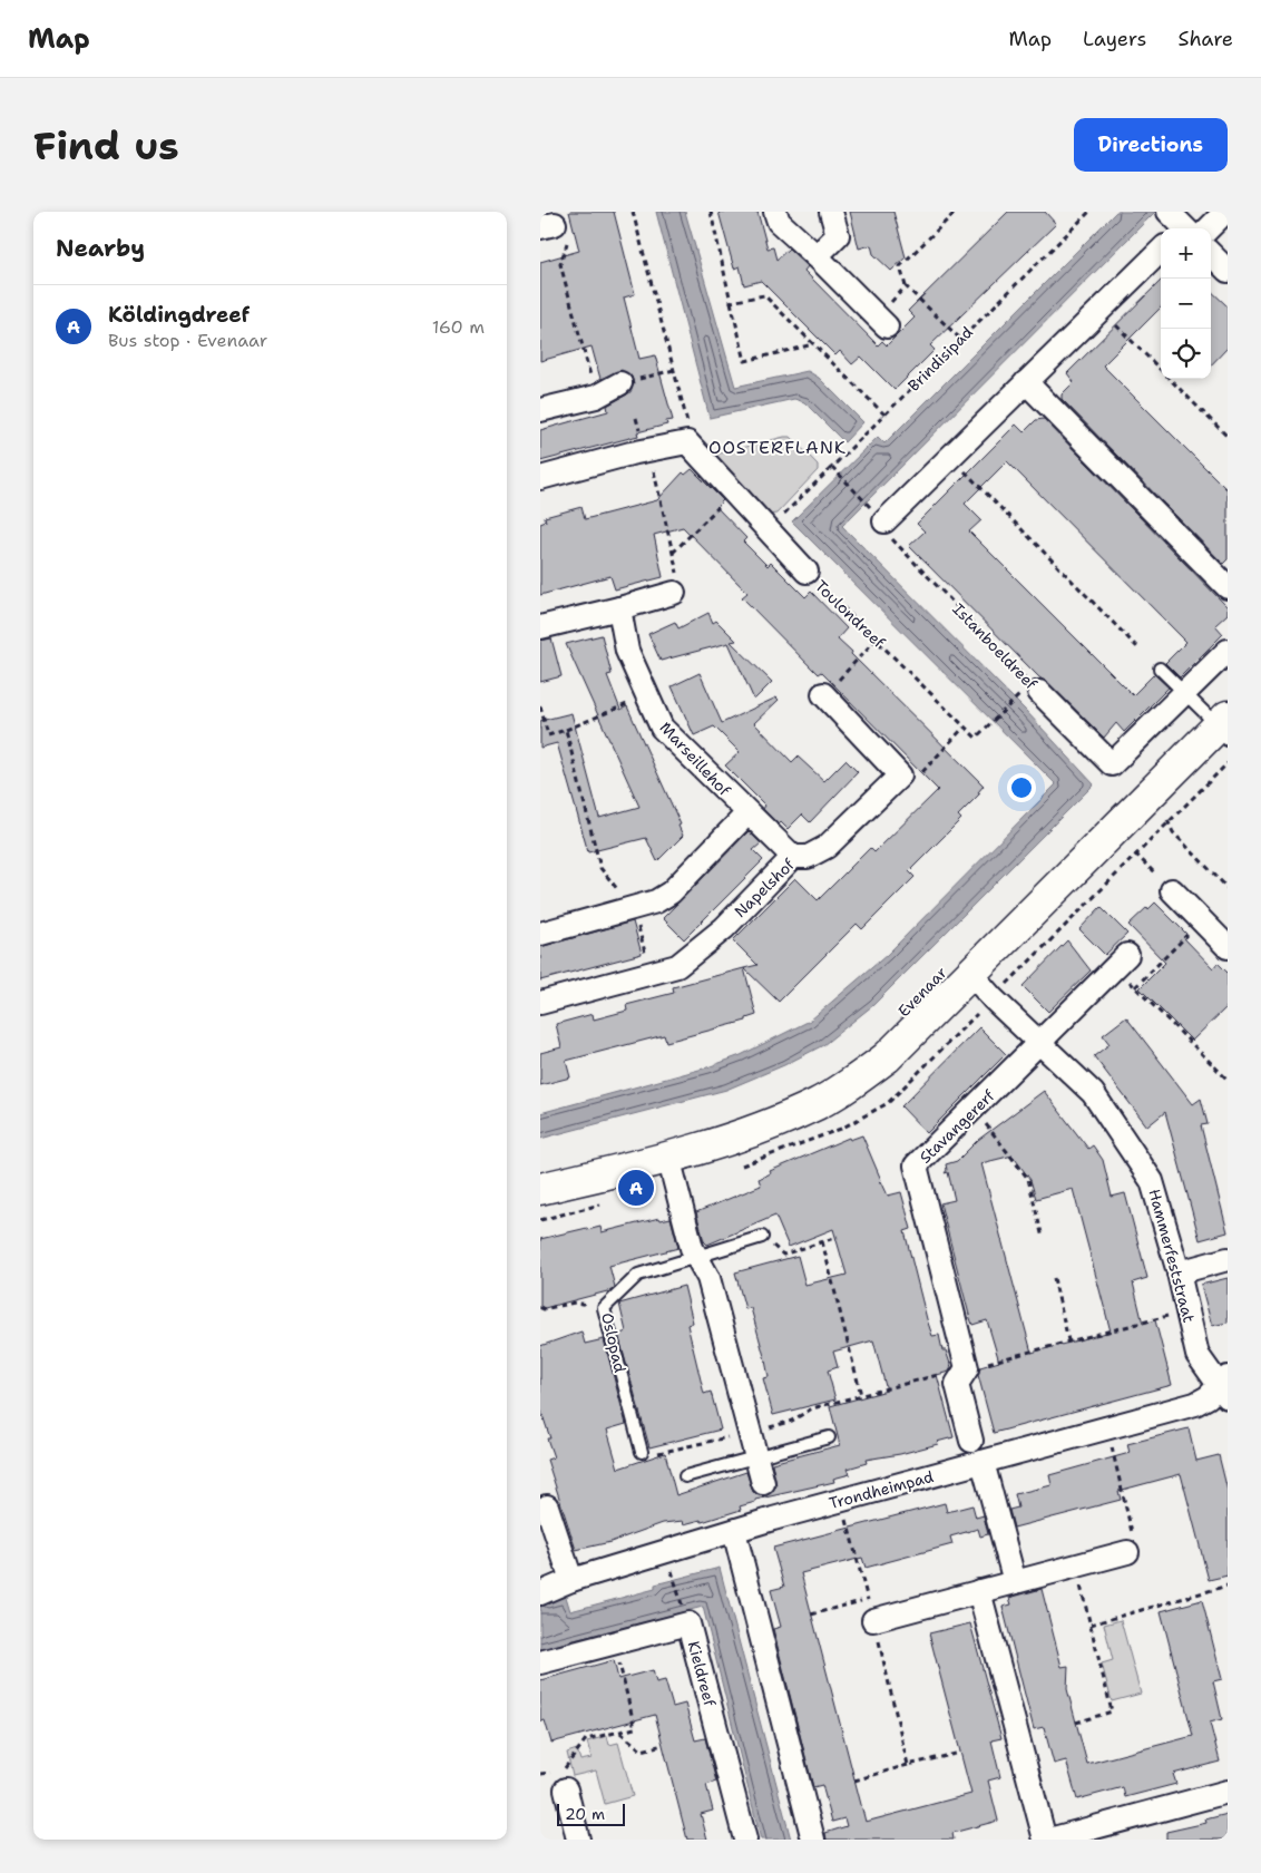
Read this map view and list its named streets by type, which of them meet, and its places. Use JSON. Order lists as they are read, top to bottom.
{
  "streets": {
    "street": [
      "Toulondreef",
      "Istanboeldreef",
      "Marseillehof",
      "Napelshof",
      "Evenaar",
      "Stavangererf",
      "Hammerfeststraat",
      "Trondheimpad",
      "Kieldreef"
    ],
    "lane": ["Oslopad"],
    "path": ["Brindisipad"]
  },
  "crossings": [
    ["Brindisipad", "Toulondreef"],
    ["Marseillehof", "Napelshof"],
    ["Evenaar", "Hammerfeststraat"],
    ["Stavangererf", "Hammerfeststraat"],
    ["Hammerfeststraat", "Trondheimpad"]
  ],
  "districts": ["OOSTERFLANK"],
  "scale_bar": "20 m",
  "page": {
    "header": "Map",
    "nav": ["Map", "Layers", "Share"],
    "buttons": "Directions",
    "title": "Find us",
    "heading": "Nearby",
    "map_buttons": ["+", "−"],
    "list": [
      {
        "mark": "A",
        "name": "Köldingdreef",
        "note": "Bus stop · Evenaar",
        "value": "160 m"
      }
    ],
    "pins": "A",
    "scale": "20 m"
  }
}
